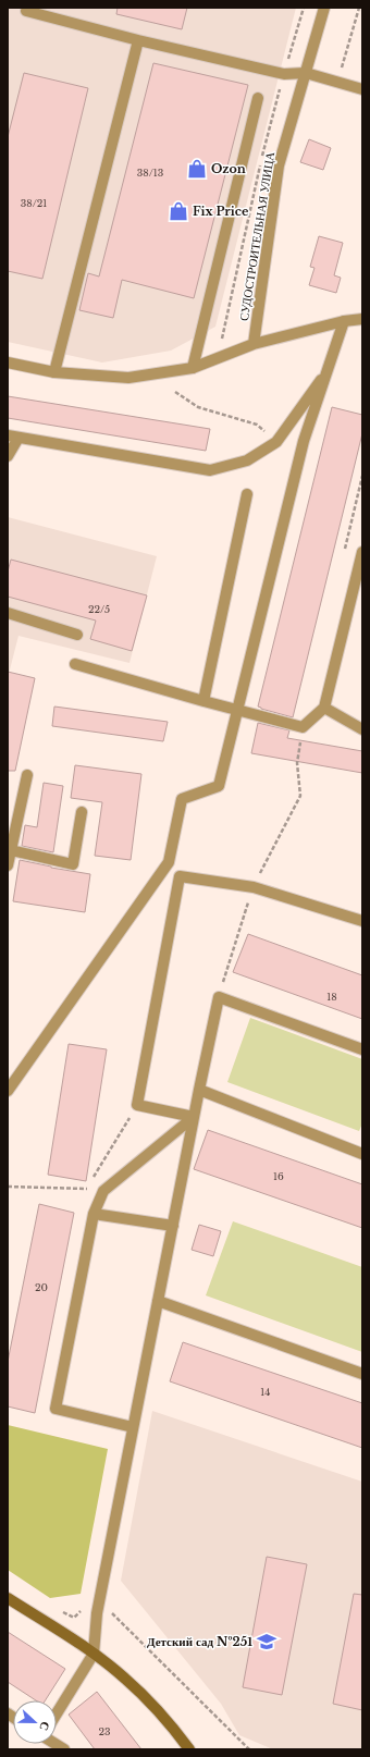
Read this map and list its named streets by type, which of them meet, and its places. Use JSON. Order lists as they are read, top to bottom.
{
  "streets": {
    "street": ["СУДОСТРОИТЕЛЬНАЯ УЛИЦА"]
  },
  "places": {
    "shop": ["Ozon", "Fix Price"],
    "school or university": ["Детский сад №251"]
  },
  "house_numbers": [
    "38/13",
    "38/21",
    "22/5",
    "18",
    "16",
    "20",
    "14",
    "23"
  ],
  "north": "right"
}
